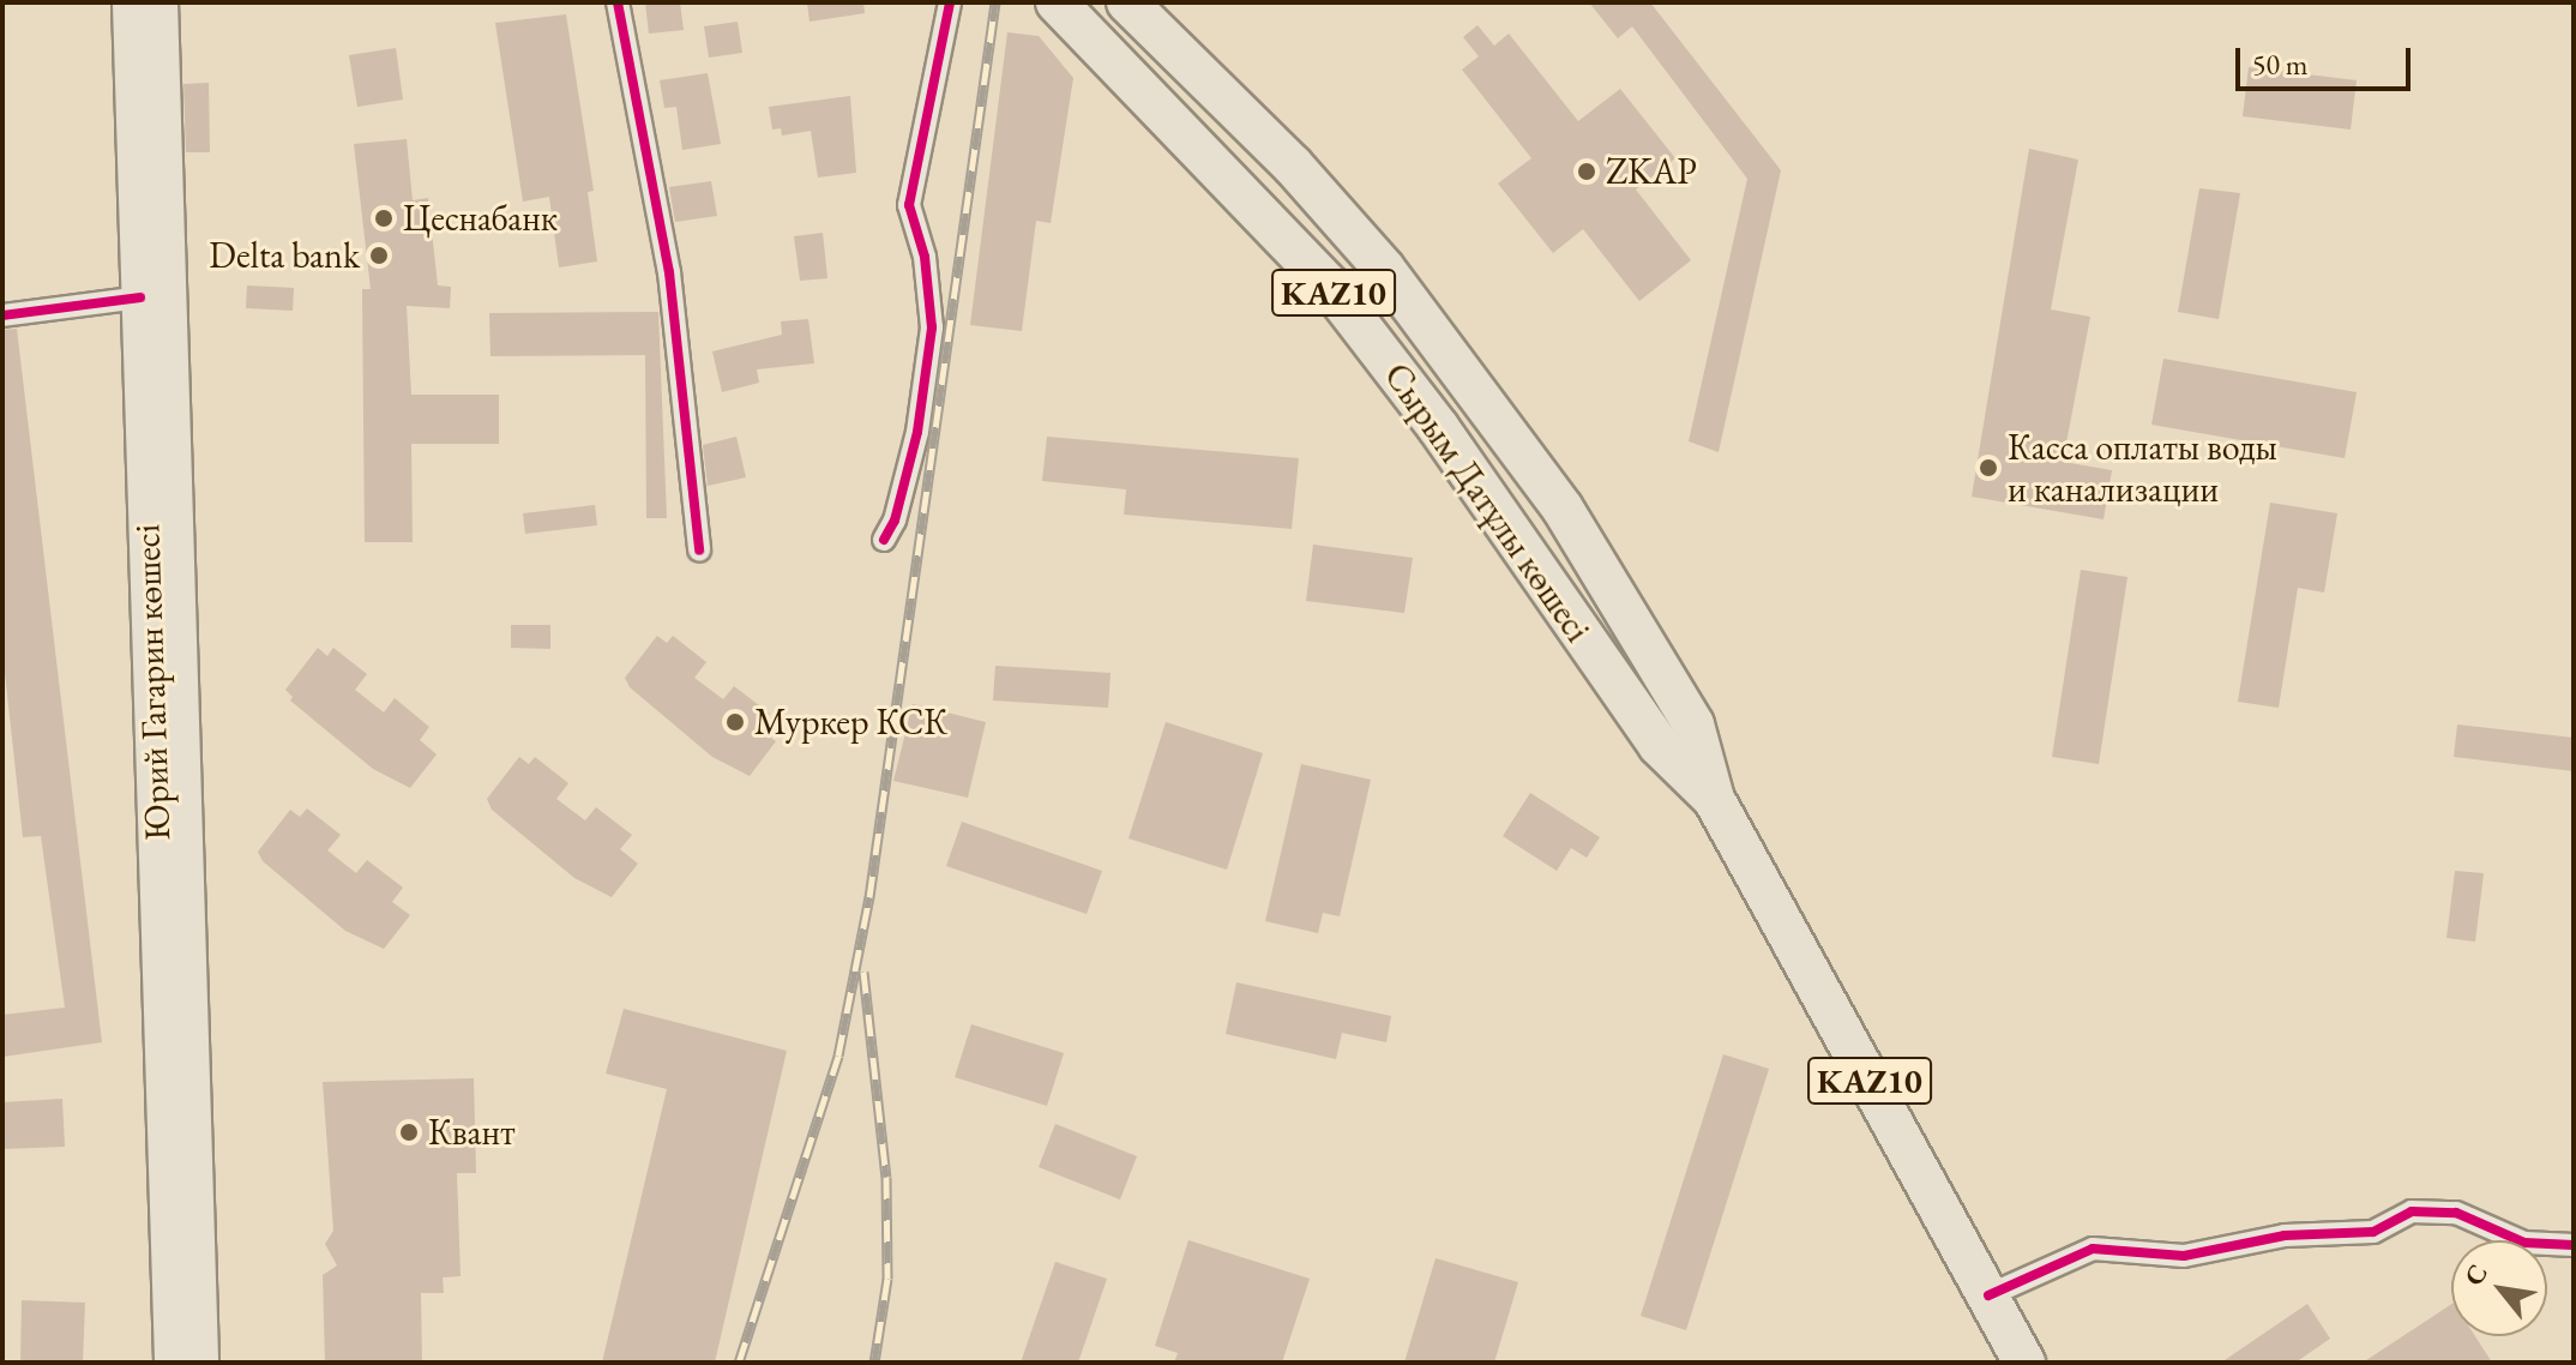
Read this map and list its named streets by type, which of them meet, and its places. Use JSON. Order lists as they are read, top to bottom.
{
  "streets": {
    "highway": ["KAZ10", "Сырым Датұлы көшесі"],
    "main road": ["Юрий Гагарин көшесі"]
  },
  "places": [
    "ZKAP",
    "Цеснабанк",
    "Delta bank",
    "Касса оплаты воды и канализации",
    "Муркер КСК",
    "Квант"
  ],
  "scale_bar": "50 m",
  "north": "top left"
}
